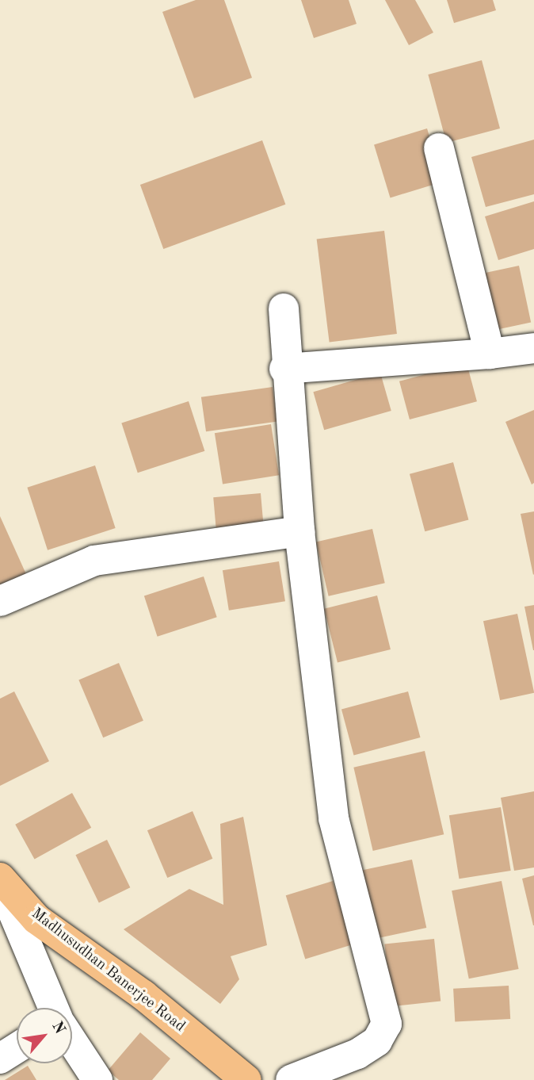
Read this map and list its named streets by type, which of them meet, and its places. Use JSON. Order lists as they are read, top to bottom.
{
  "streets": {
    "main road": ["Madhusudhan Banerjee Road"]
  },
  "north": "top right"
}
